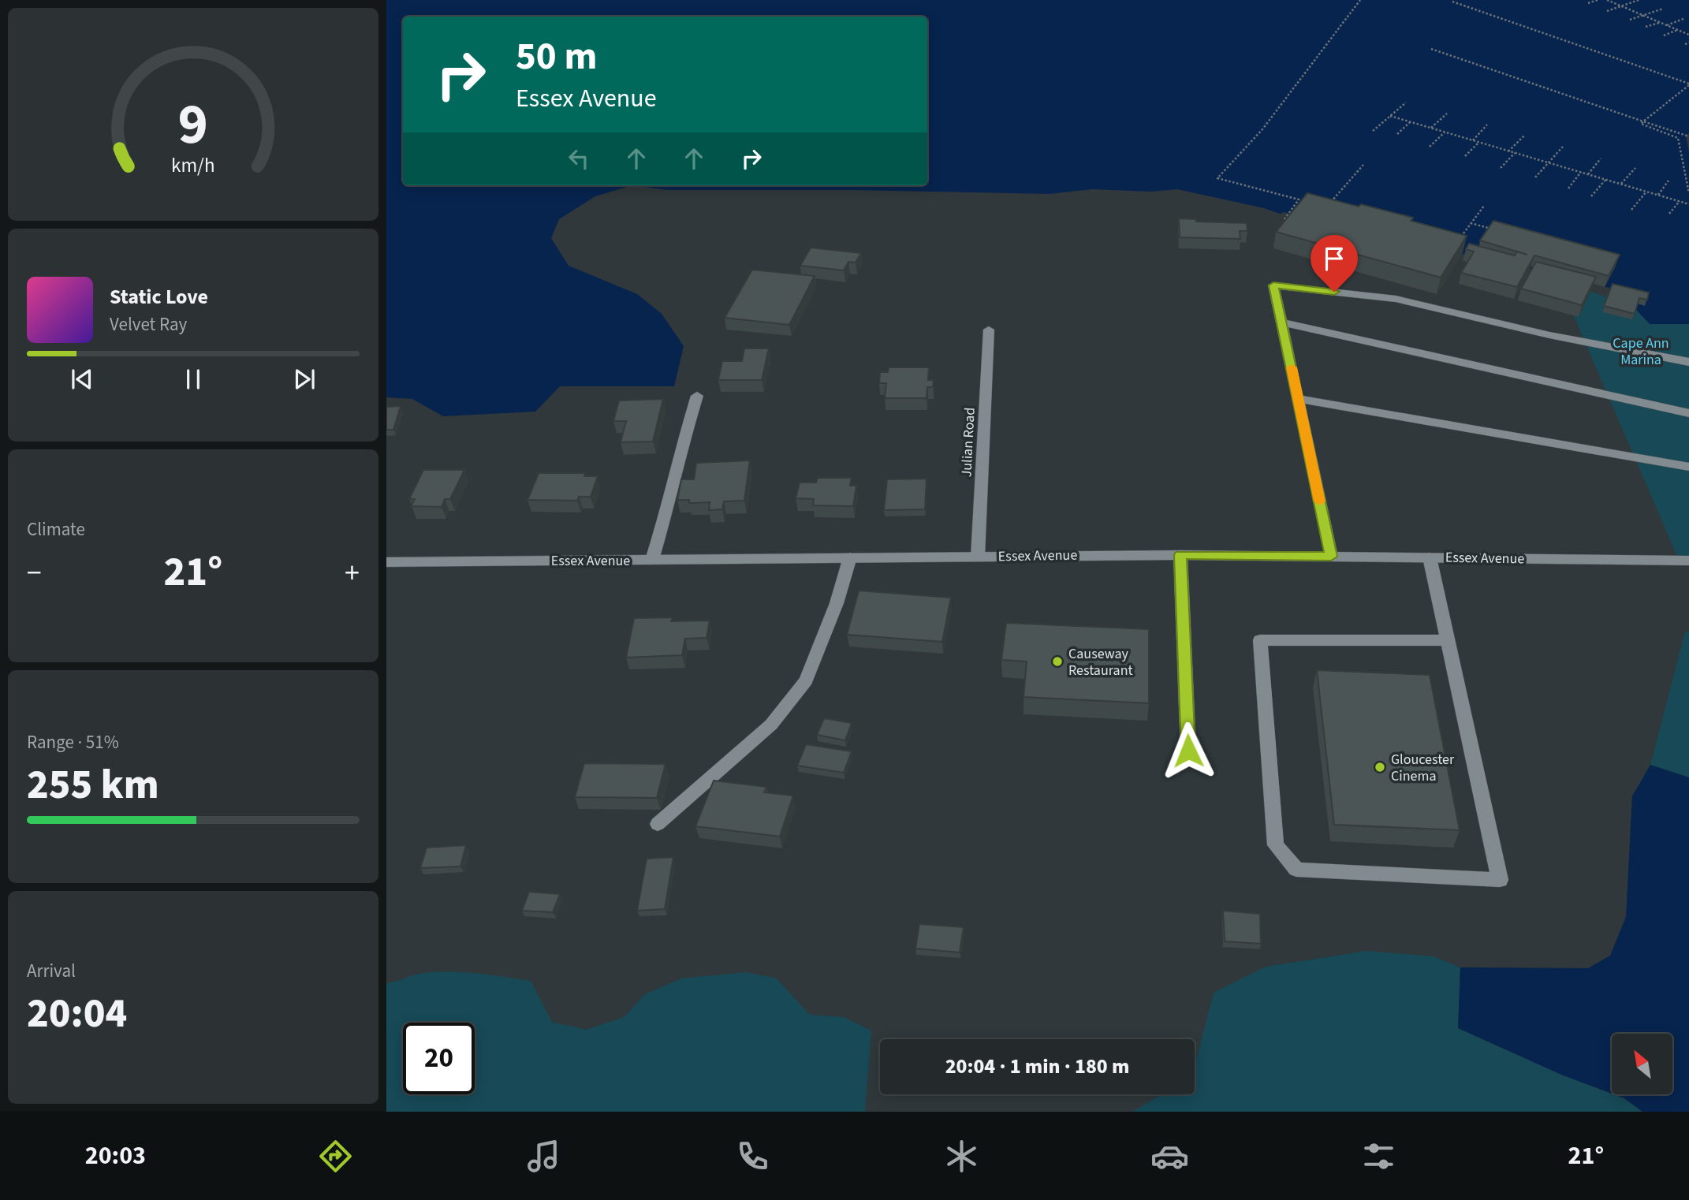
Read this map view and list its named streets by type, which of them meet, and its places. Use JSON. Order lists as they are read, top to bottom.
{
  "streets": {
    "street": ["Julian Road", "Essex Avenue"]
  },
  "crossings": [
    ["Julian Road", "Essex Avenue"]
  ],
  "parks": ["Cape Ann Marina"],
  "places": ["Causeway Restaurant", "Gloucester Cinema"],
  "north": "top left",
  "page": {
    "turn": ["50 m", "Essex Avenue"],
    "song": ["Static Love", "Velvet Ray"],
    "tile": [
      "Climate",
      ["Range · 51%", "255 km"],
      ["Arrival", "20:04"]
    ],
    "heat": ["−", "21°", "+"],
    "limit": "20",
    "trip": "20:04 · 1 min · 180 m",
    "tabs": ["20:03", "21°"],
    "gauge": ["9", "km/h"]
  }
}
